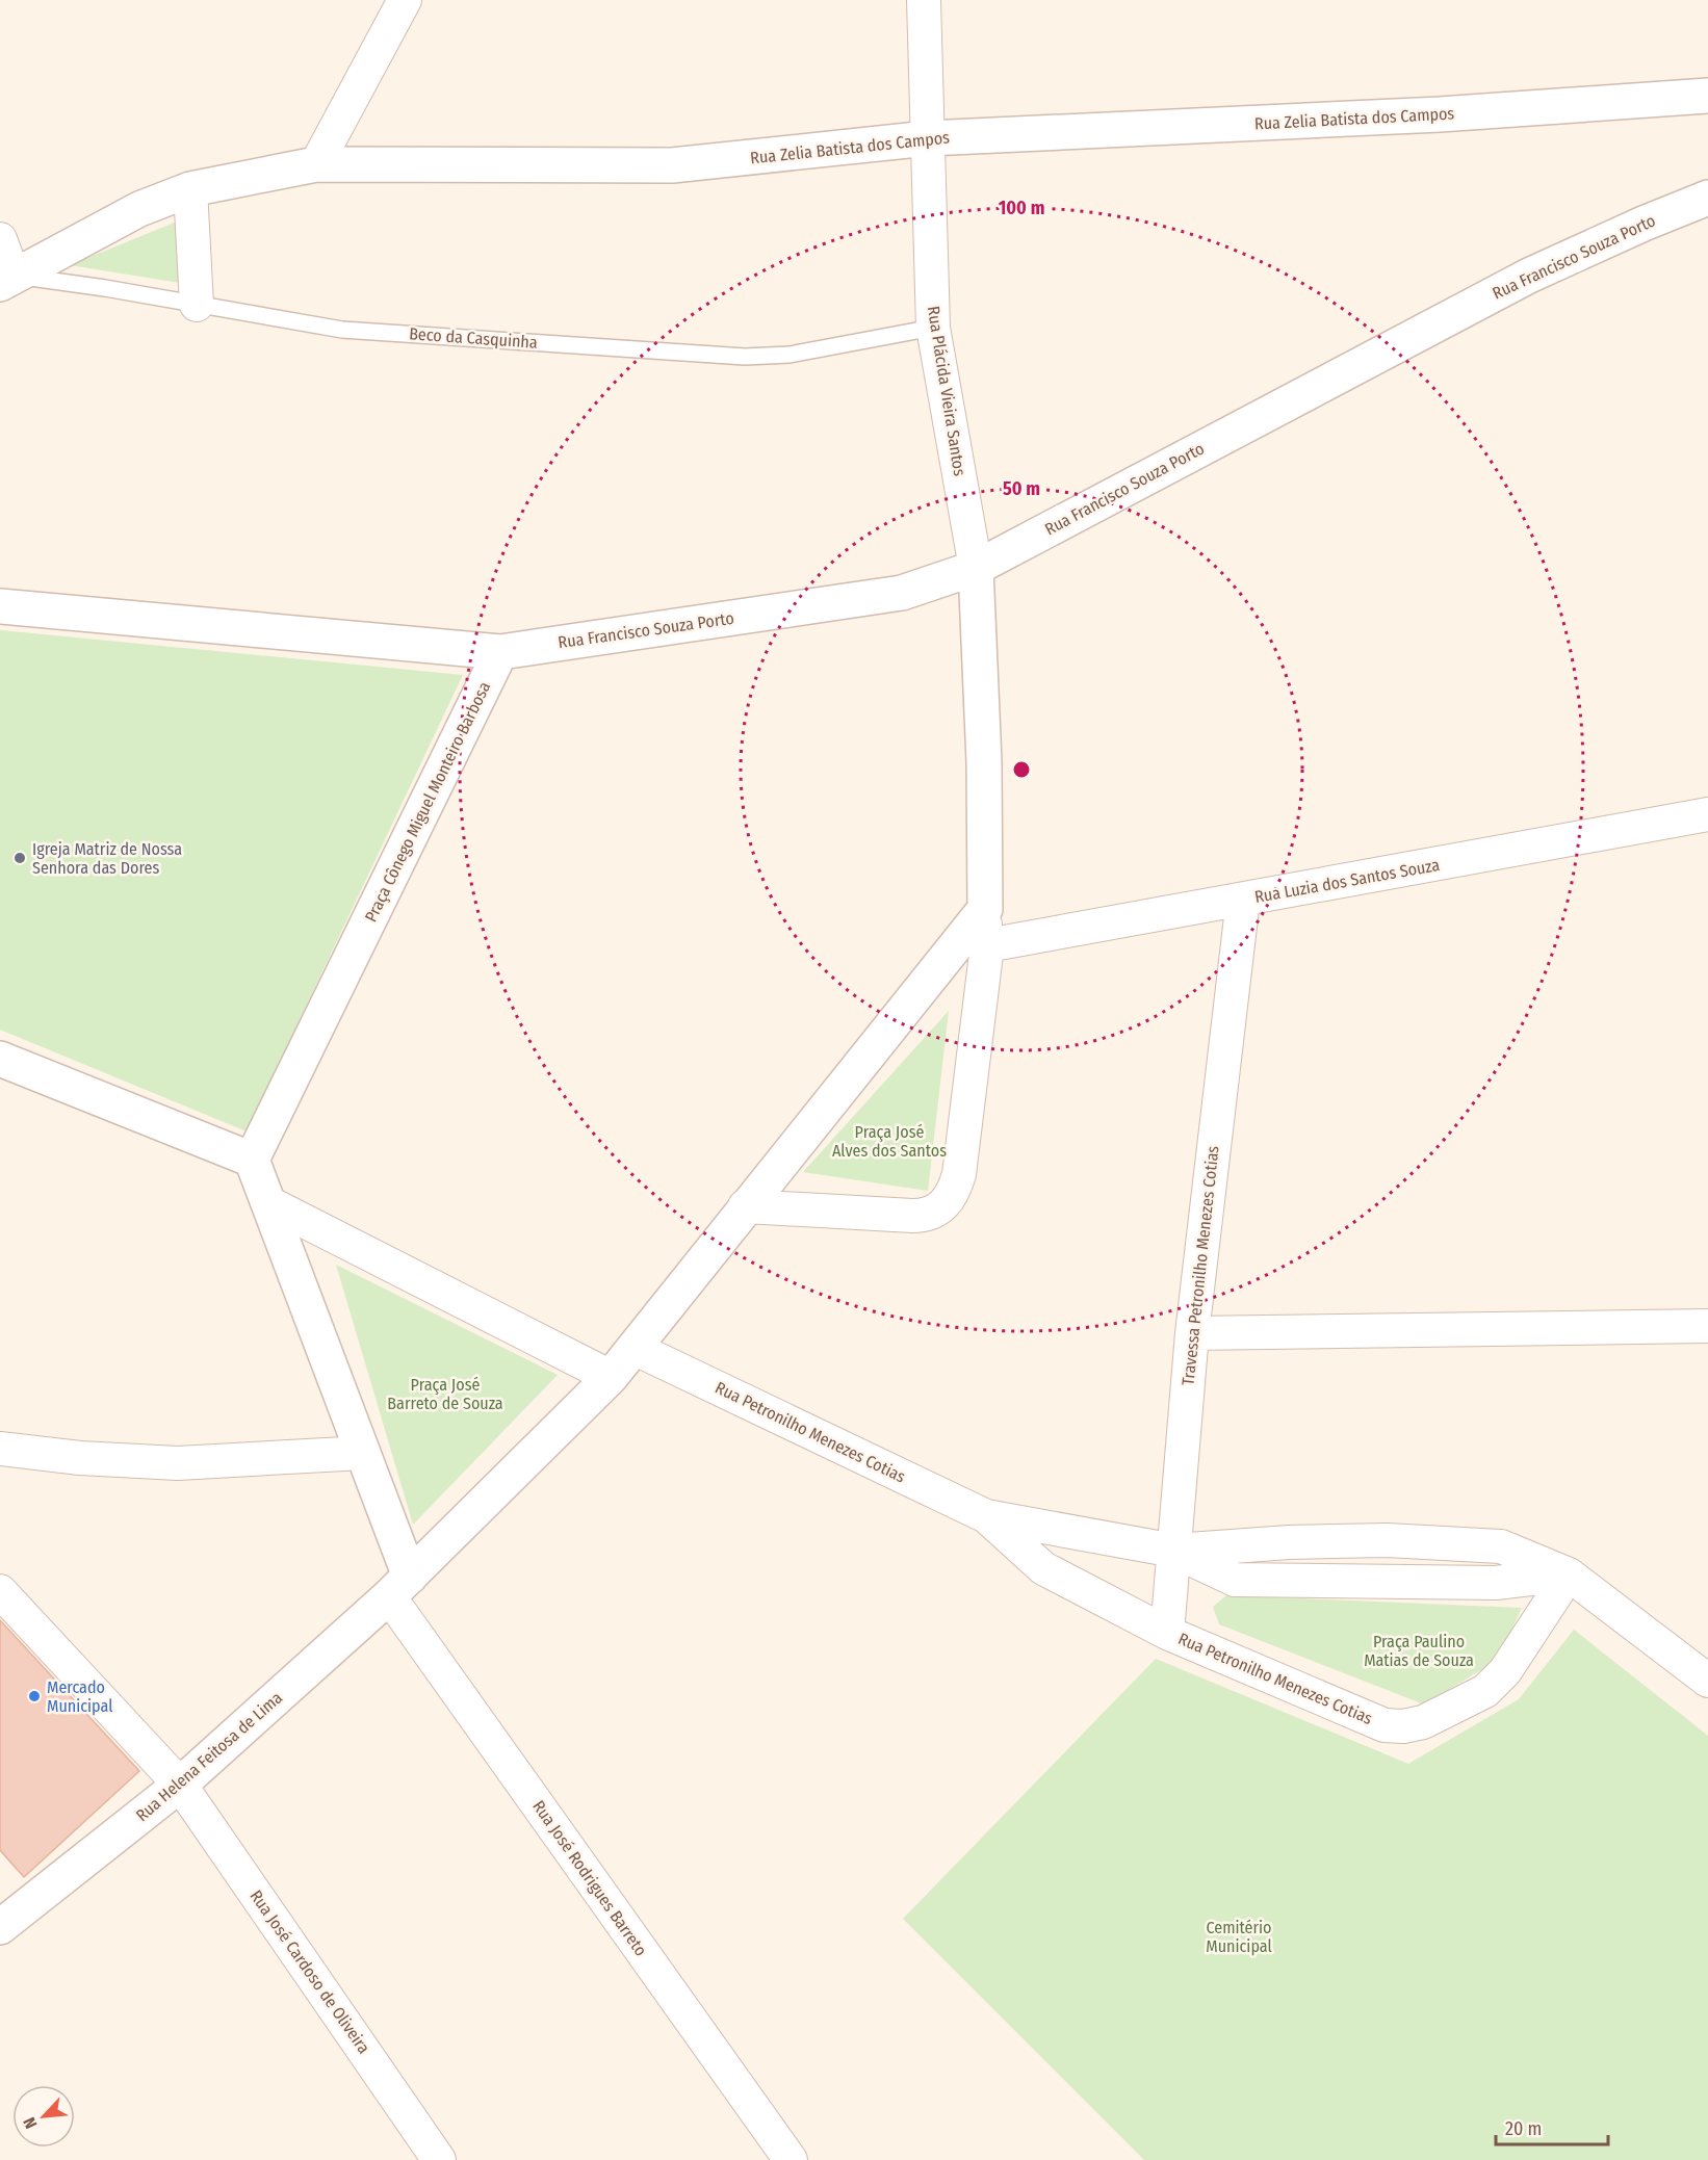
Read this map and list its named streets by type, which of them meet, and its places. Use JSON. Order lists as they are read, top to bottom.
{
  "streets": {
    "street": [
      "Rua Zelia Batista dos Campos",
      "Rua Francisco Souza Porto",
      "Rua Plácida Vieira Santos",
      "Praça Cônego Miguel Monteiro Barbosa",
      "Rua Luzia dos Santos Souza",
      "Travessa Petronilho Menezes Cotias",
      "Rua Petronilho Menezes Cotias",
      "Rua Helena Feitosa de Lima",
      "Rua José Rodrigues Barreto",
      "Rua José Cardoso de Oliveira"
    ],
    "lane": ["Beco da Casquinha"]
  },
  "crossings": [
    ["Rua Zelia Batista dos Campos", "Beco da Casquinha"],
    ["Rua Zelia Batista dos Campos", "Rua Plácida Vieira Santos"],
    ["Rua Francisco Souza Porto", "Rua Plácida Vieira Santos"],
    ["Rua Francisco Souza Porto", "Praça Cônego Miguel Monteiro Barbosa"],
    ["Beco da Casquinha", "Rua Plácida Vieira Santos"],
    ["Rua Luzia dos Santos Souza", "Travessa Petronilho Menezes Cotias"],
    ["Travessa Petronilho Menezes Cotias", "Rua Petronilho Menezes Cotias"],
    ["Rua Helena Feitosa de Lima", "Rua José Rodrigues Barreto"],
    ["Rua Helena Feitosa de Lima", "Rua José Cardoso de Oliveira"]
  ],
  "parks": [
    "Praça José Alves dos Santos",
    "Praça José Barreto de Souza",
    "Praça Paulino Matias de Souza",
    "Cemitério Municipal"
  ],
  "places": ["Igreja Matriz de Nossa Senhora das Dores", "Mercado Municipal"],
  "scale_bar": "20 m",
  "north": "bottom left",
  "rings": ["100 m", "50 m"]
}
